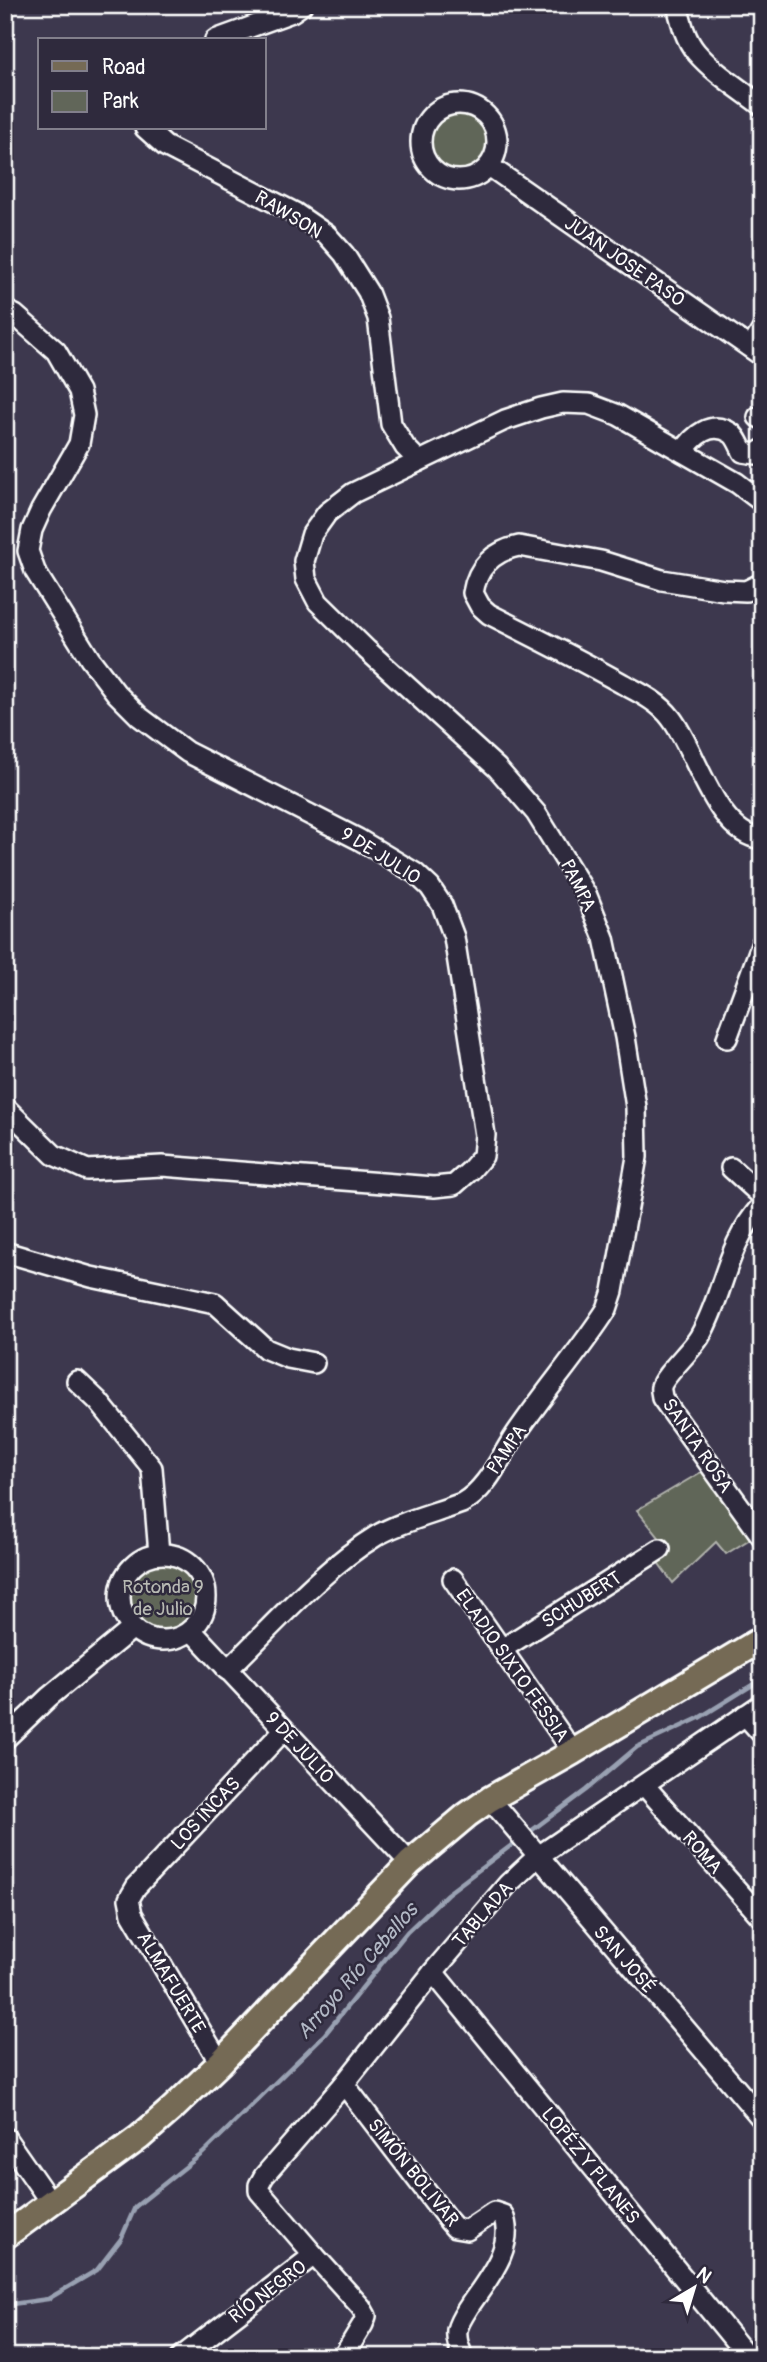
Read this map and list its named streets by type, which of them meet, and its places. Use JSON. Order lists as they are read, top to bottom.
{
  "streets": {
    "street": [
      "RAWSON",
      "JUAN JOSE PASO",
      "9 DE JULIO",
      "PAMPA",
      "SANTA ROSA",
      "SCHUBERT",
      "ELADIO SIXTO FESSIA",
      "LOS INCAS",
      "ROMA",
      "TABLADA",
      "SAN JOSÉ",
      "ALMAFUERTE",
      "LOPÉZ Y PLANES",
      "SIMÓN BOLIVAR",
      "RÍO NEGRO"
    ]
  },
  "crossings": [
    ["RAWSON", "PAMPA"],
    ["9 DE JULIO", "PAMPA"],
    ["9 DE JULIO", "LOS INCAS"],
    ["SCHUBERT", "ELADIO SIXTO FESSIA"],
    ["LOS INCAS", "ALMAFUERTE"],
    ["ROMA", "TABLADA"],
    ["TABLADA", "SAN JOSÉ"],
    ["TABLADA", "LOPÉZ Y PLANES"],
    ["TABLADA", "SIMÓN BOLIVAR"],
    ["TABLADA", "RÍO NEGRO"]
  ],
  "water": ["Arroyo Río Ceballos"],
  "parks": ["Rotonda 9 de Julio"],
  "legend": ["Road", "Park"],
  "north": "top right"
}
